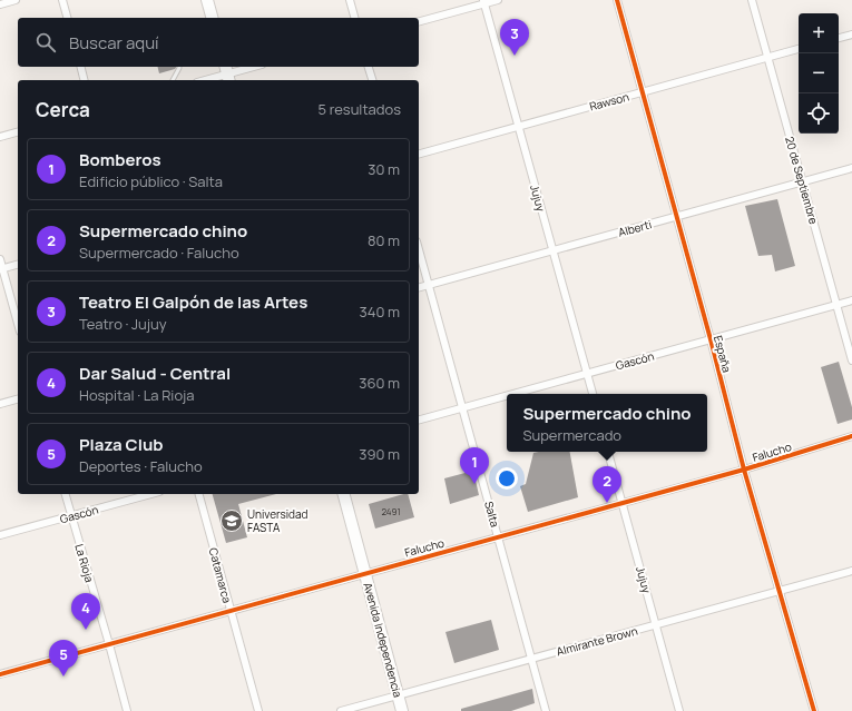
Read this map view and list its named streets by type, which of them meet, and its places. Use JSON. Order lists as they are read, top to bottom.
{
  "streets": {
    "main road": ["Avenida Independencia"],
    "street": [
      "Rawson",
      "20 de Septiembre",
      "Jujuy",
      "Alberti",
      "España",
      "Gascón",
      "Falucho",
      "Salta",
      "La Rioja",
      "Catamarca",
      "Almirante Brown"
    ]
  },
  "crossings": [
    ["Rawson", "20 de Septiembre"],
    ["Rawson", "Jujuy"],
    ["Rawson", "España"],
    ["20 de Septiembre", "Alberti"],
    ["20 de Septiembre", "Gascón"],
    ["Jujuy", "Alberti"],
    ["Jujuy", "Gascón"],
    ["Jujuy", "Falucho"],
    ["Jujuy", "Almirante Brown"],
    ["Alberti", "España"],
    ["Alberti", "Salta"],
    ["España", "Gascón"],
    ["España", "Falucho"],
    ["España", "Almirante Brown"],
    ["Gascón", "Salta"],
    ["Gascón", "La Rioja"],
    ["Falucho", "Salta"],
    ["Falucho", "La Rioja"],
    ["Falucho", "Catamarca"],
    ["Falucho", "Avenida Independencia"],
    ["Salta", "Almirante Brown"],
    ["Avenida Independencia", "Almirante Brown"]
  ],
  "places": {
    "school or university": ["Universidad FASTA"]
  },
  "house_numbers": ["2491"],
  "page": {
    "map_buttons": ["+", "−"],
    "search": "Buscar aquí",
    "pins": [
      "3",
      "1",
      "2",
      "4",
      "5"
    ],
    "heading": ["Cerca", "5 resultados"],
    "list": [
      {
        "mark": "1",
        "name": "Bomberos",
        "note": "Edificio público · Salta",
        "value": "30 m"
      },
      {
        "mark": "2",
        "name": "Supermercado chino",
        "note": "Supermercado · Falucho",
        "value": "80 m"
      },
      {
        "mark": "3",
        "name": "Teatro El Galpón de las Artes",
        "note": "Teatro · Jujuy",
        "value": "340 m"
      },
      {
        "mark": "4",
        "name": "Dar Salud - Central",
        "note": "Hospital · La Rioja",
        "value": "360 m"
      },
      {
        "mark": "5",
        "name": "Plaza Club",
        "note": "Deportes · Falucho",
        "value": "390 m"
      }
    ],
    "popup": ["Supermercado chino", "Supermercado"]
  }
}
